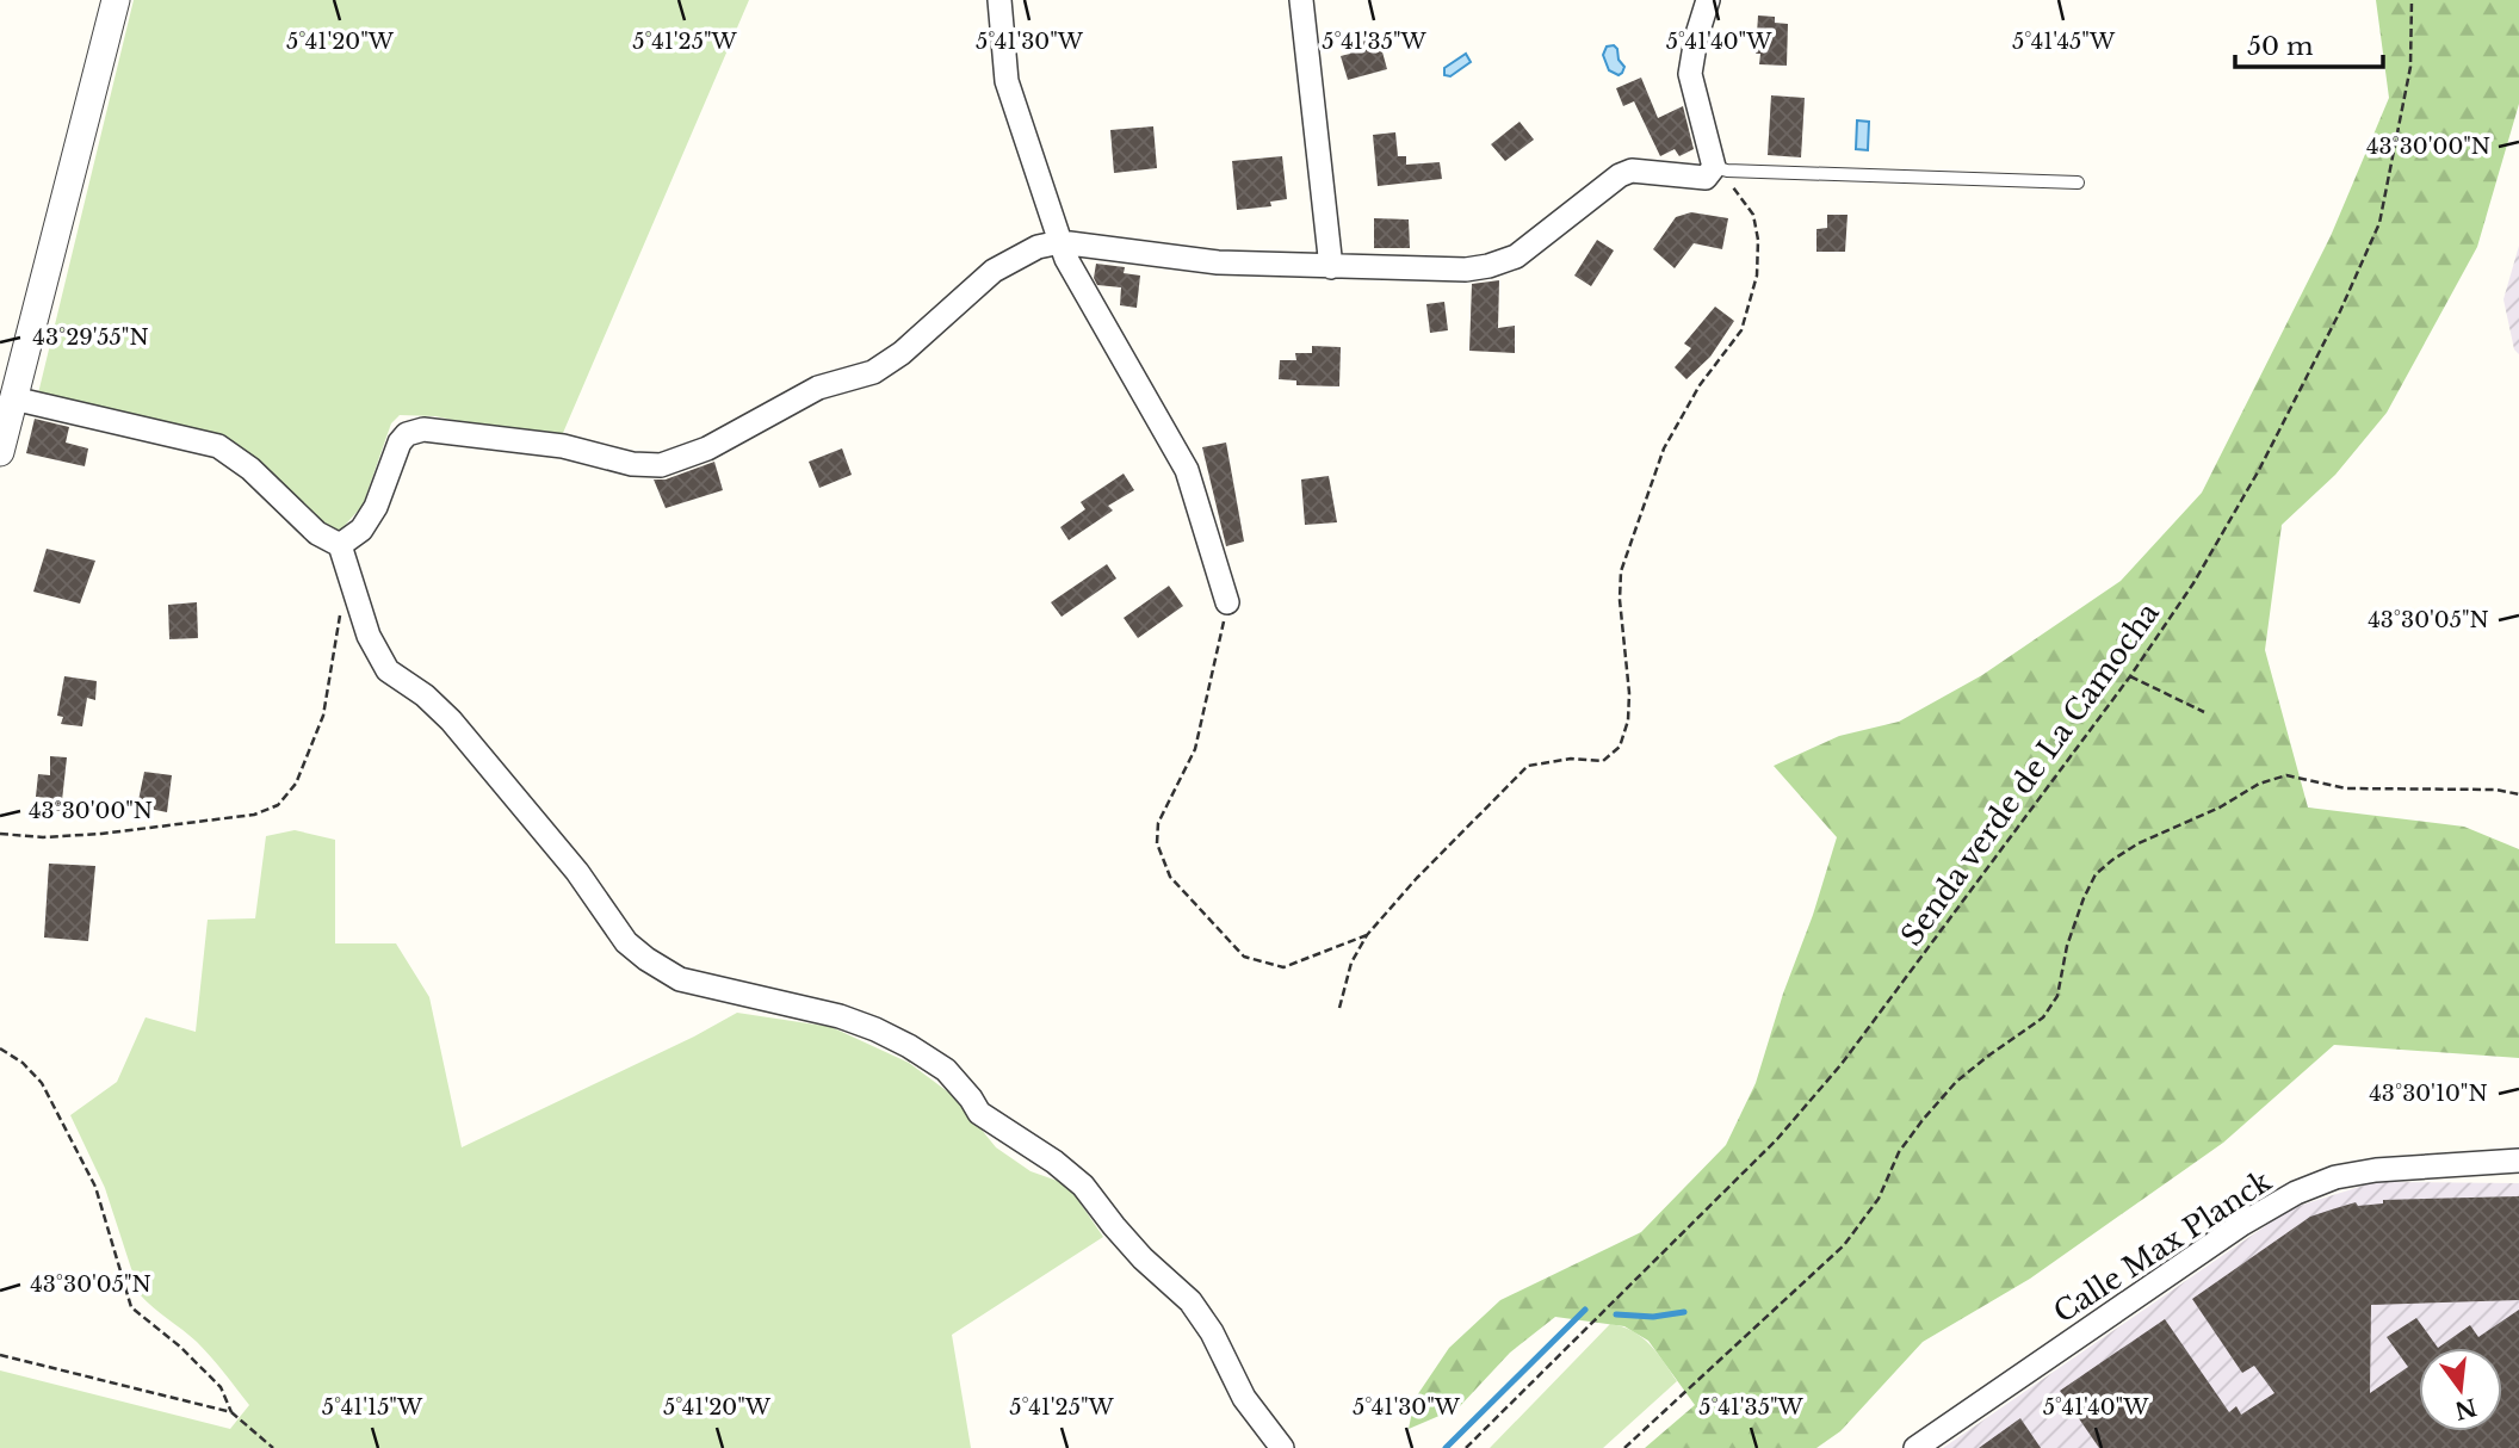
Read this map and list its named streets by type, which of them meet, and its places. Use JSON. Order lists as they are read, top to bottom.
{
  "streets": {
    "street": ["Calle Max Planck"],
    "path": ["Senda verde de La Camocha"]
  },
  "scale_bar": "50 m",
  "north": "bottom",
  "coordinates": [
    "5°41'20\"W",
    "5°41'25\"W",
    "5°41'30\"W",
    "5°41'35\"W",
    "5°41'40\"W",
    "5°41'45\"W",
    "43°30'00\"N",
    "43°29'55\"N",
    "43°30'05\"N",
    "43°30'10\"N",
    "5°41'15\"W"
  ]
}
